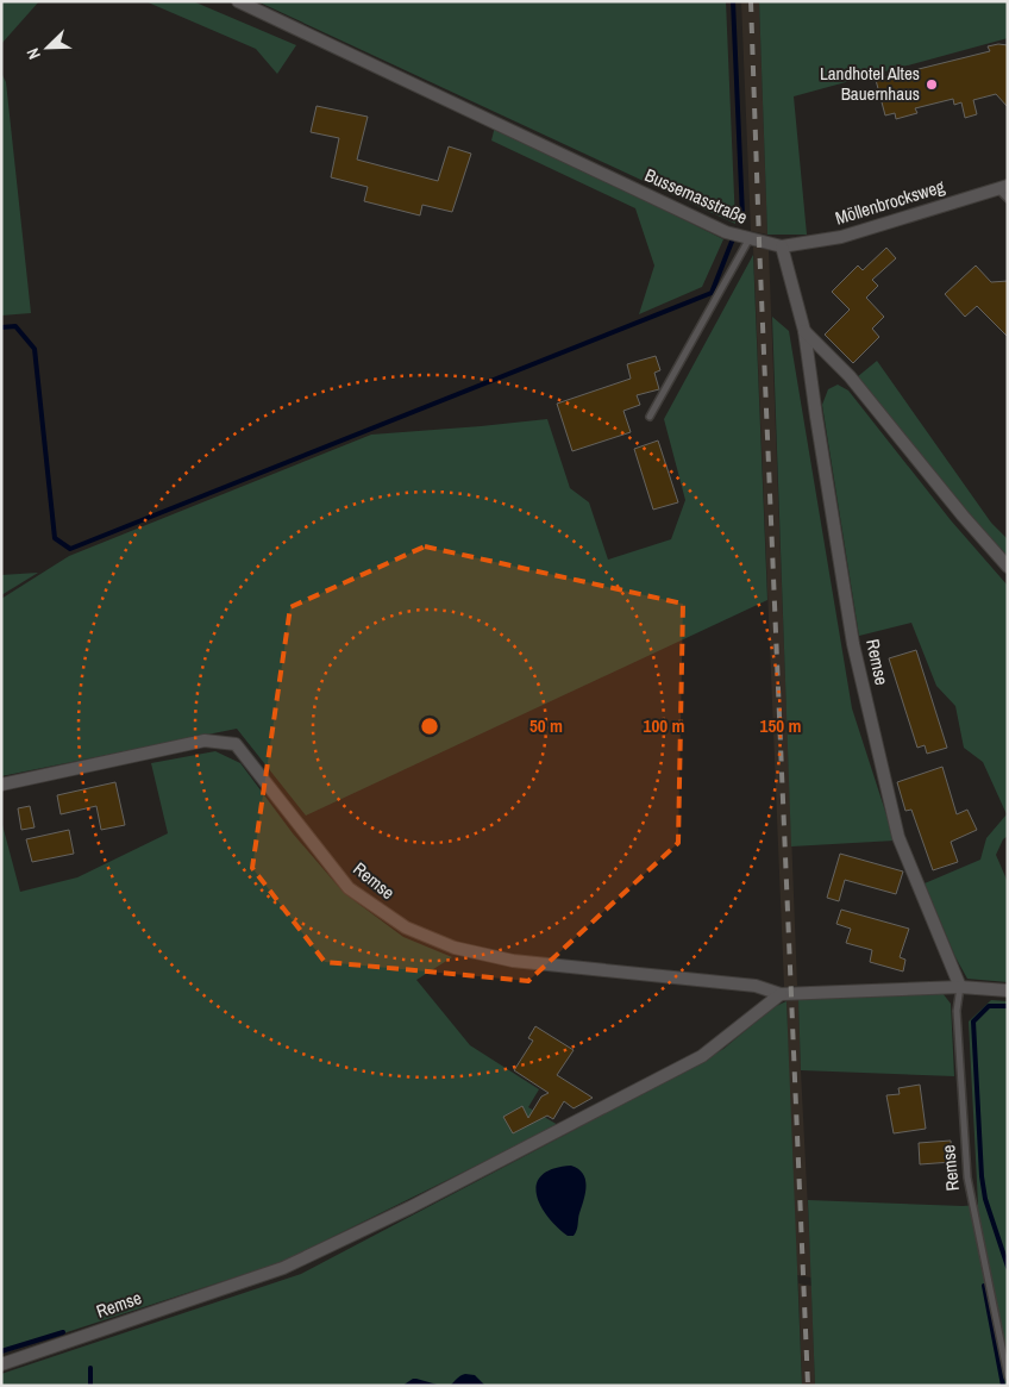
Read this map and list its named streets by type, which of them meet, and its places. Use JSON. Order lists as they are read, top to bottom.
{
  "streets": {
    "street": ["Bussemasstraße", "Möllenbrocksweg", "Remse"]
  },
  "crossings": [
    ["Bussemasstraße", "Möllenbrocksweg"]
  ],
  "places": ["Landhotel Altes Bauernhaus"],
  "north": "bottom left",
  "rings": ["50 m", "100 m", "150 m"]
}
